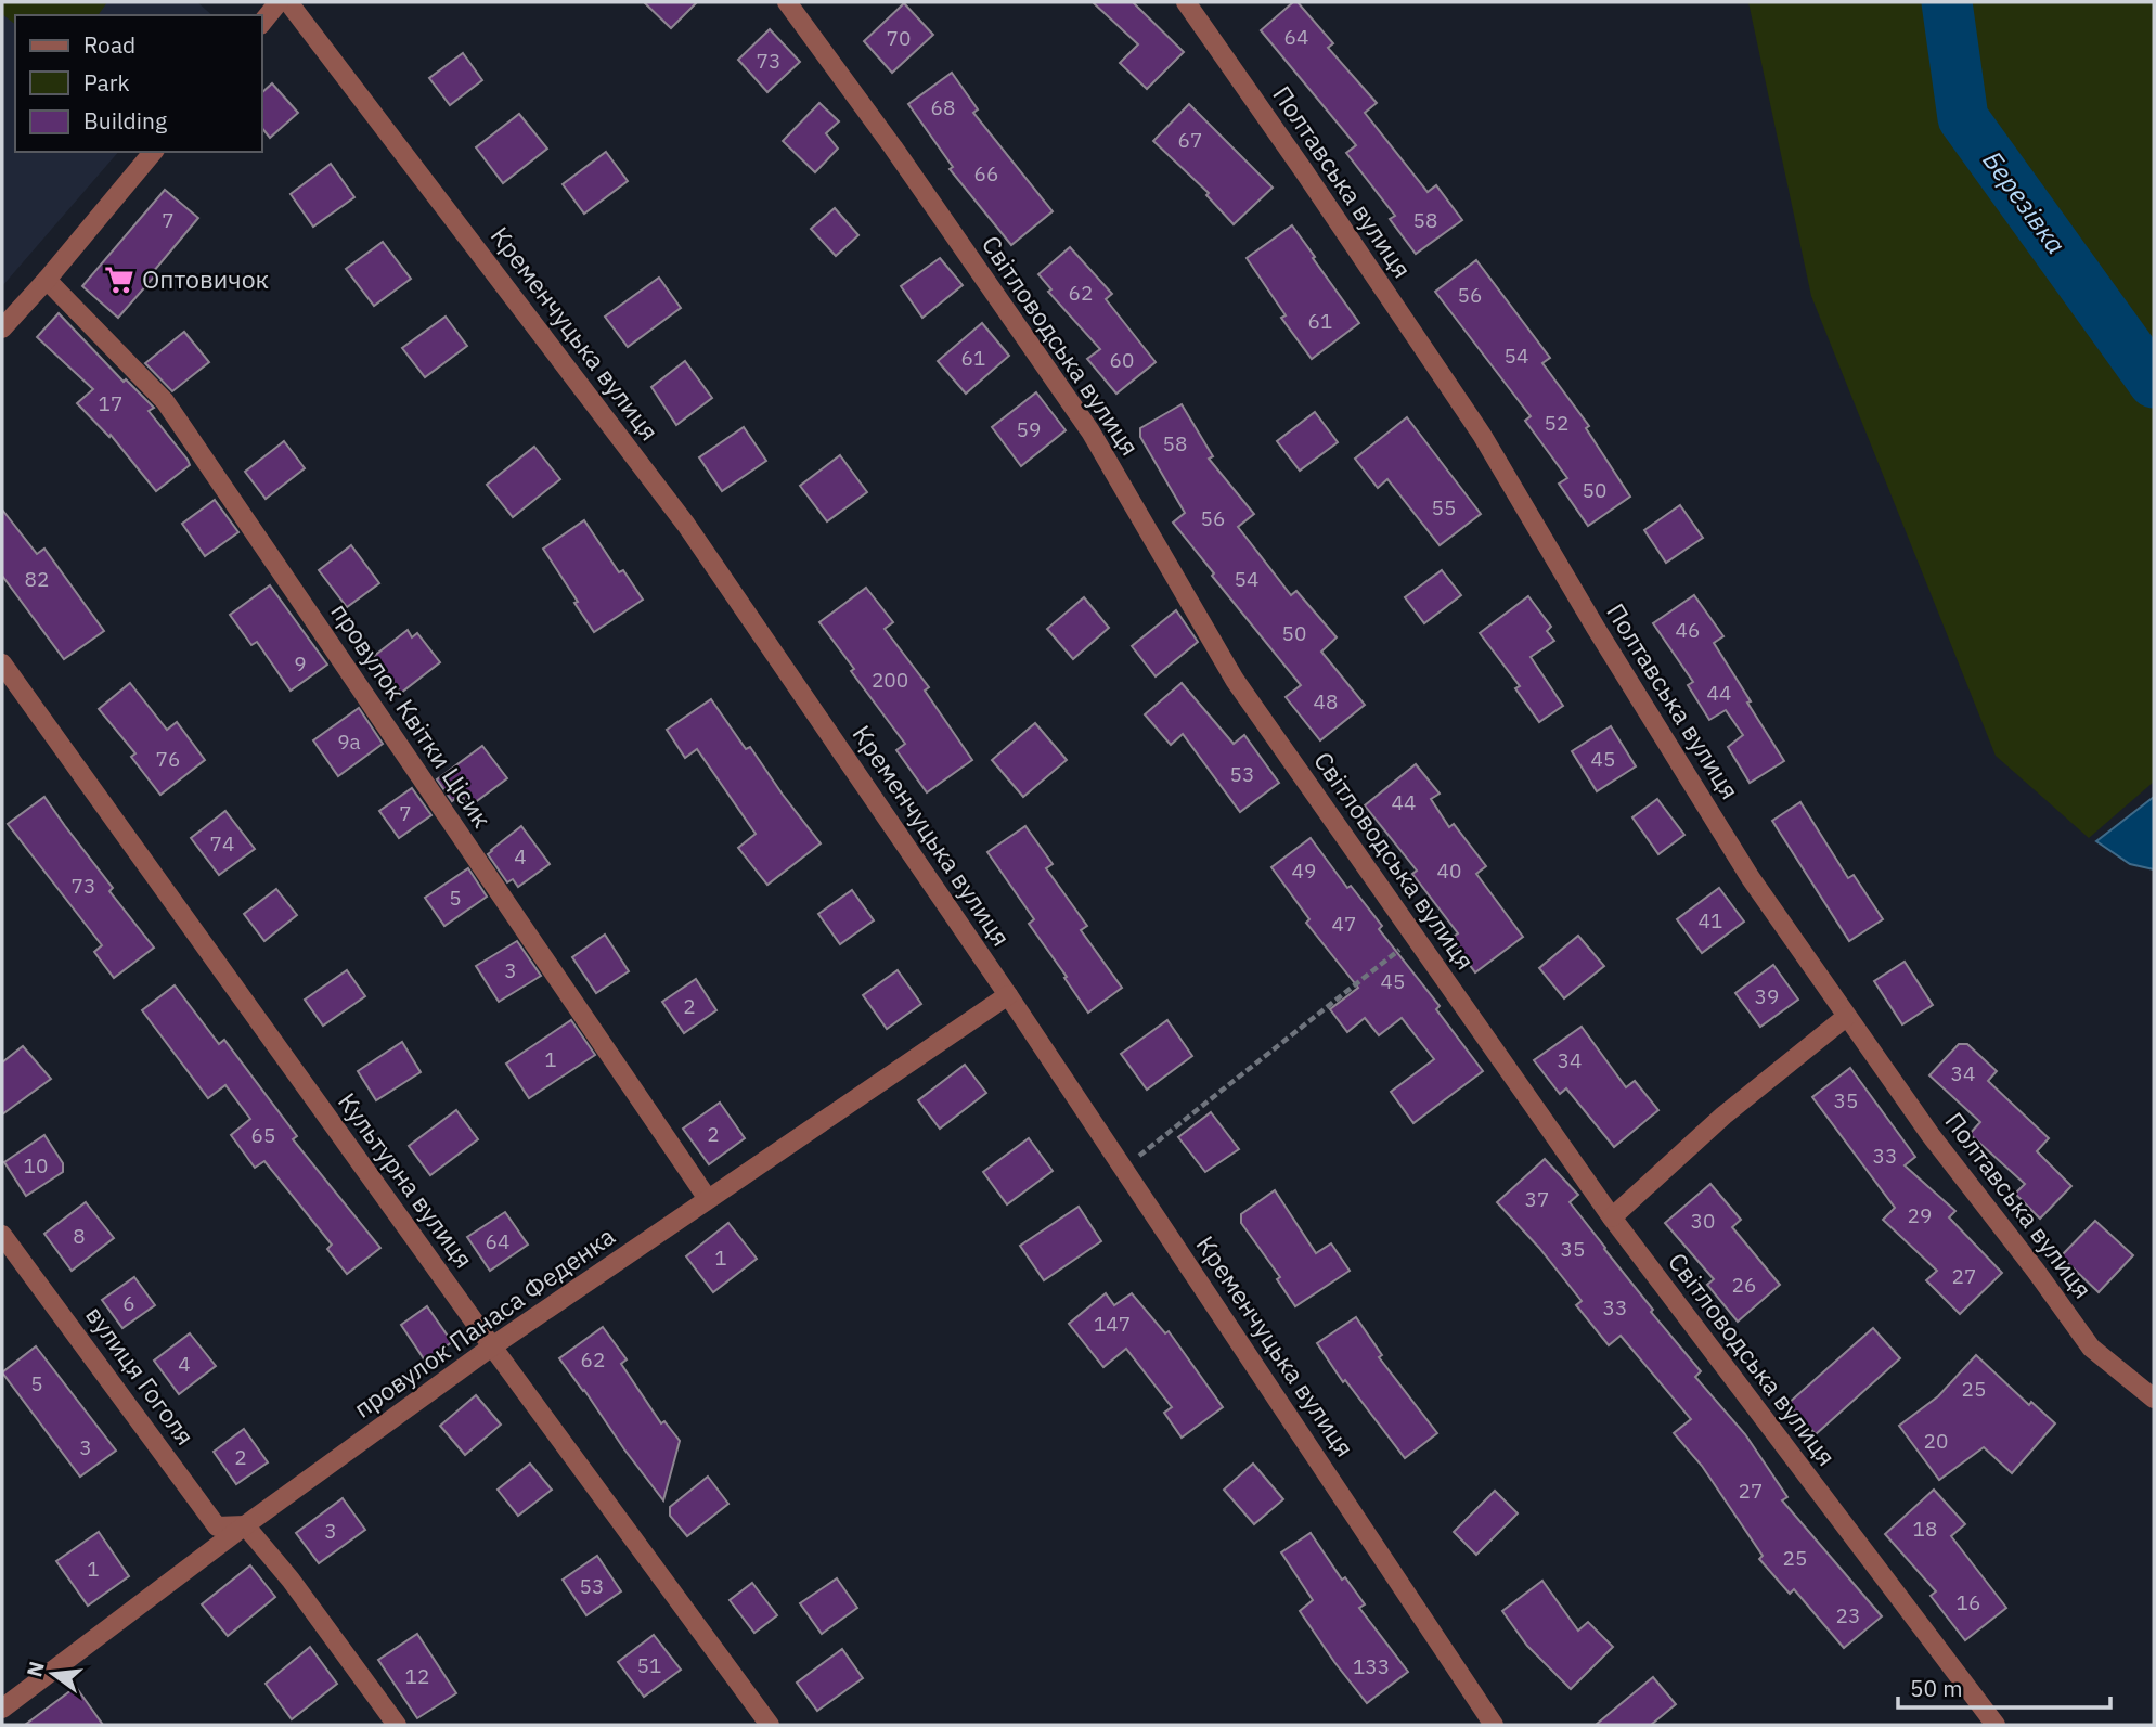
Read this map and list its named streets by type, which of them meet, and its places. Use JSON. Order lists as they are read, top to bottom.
{
  "streets": {
    "street": [
      "Полтавська вулиця",
      "Кременчуцька вулиця",
      "Світловодська вулиця",
      "провулок Квітки Цісик",
      "Культурна вулиця",
      "провулок Панаса Феденка",
      "вулиця Гоголя"
    ]
  },
  "crossings": [
    ["Кременчуцька вулиця", "провулок Панаса Феденка"],
    ["провулок Квітки Цісик", "провулок Панаса Феденка"],
    ["Культурна вулиця", "провулок Панаса Феденка"],
    ["провулок Панаса Феденка", "вулиця Гоголя"]
  ],
  "water": ["Березівка"],
  "places": {
    "supermarket": ["Оптовичок"]
  },
  "house_numbers": [
    "64",
    "70",
    "73",
    "68",
    "67",
    "66",
    "7",
    "58",
    "62",
    "56",
    "61",
    "54",
    "61",
    "60",
    "17",
    "52",
    "59",
    "58",
    "50",
    "55",
    "56",
    "82",
    "54",
    "46",
    "50",
    "9",
    "200",
    "44",
    "48",
    "9а",
    "76",
    "45",
    "53",
    "44",
    "7",
    "74",
    "4",
    "49",
    "40",
    "73",
    "5",
    "41",
    "47",
    "3",
    "45",
    "39",
    "2",
    "1",
    "34",
    "34",
    "35",
    "2",
    "65",
    "33",
    "10",
    "37",
    "29",
    "30",
    "8",
    "64",
    "35",
    "1",
    "27",
    "26",
    "6",
    "33",
    "147",
    "62",
    "4",
    "5",
    "25",
    "20",
    "3",
    "2",
    "27",
    "18",
    "3",
    "25",
    "1",
    "53",
    "16",
    "23",
    "51",
    "133",
    "12"
  ],
  "legend": ["Road", "Park", "Building"],
  "scale_bar": "50 m",
  "north": "left"
}
